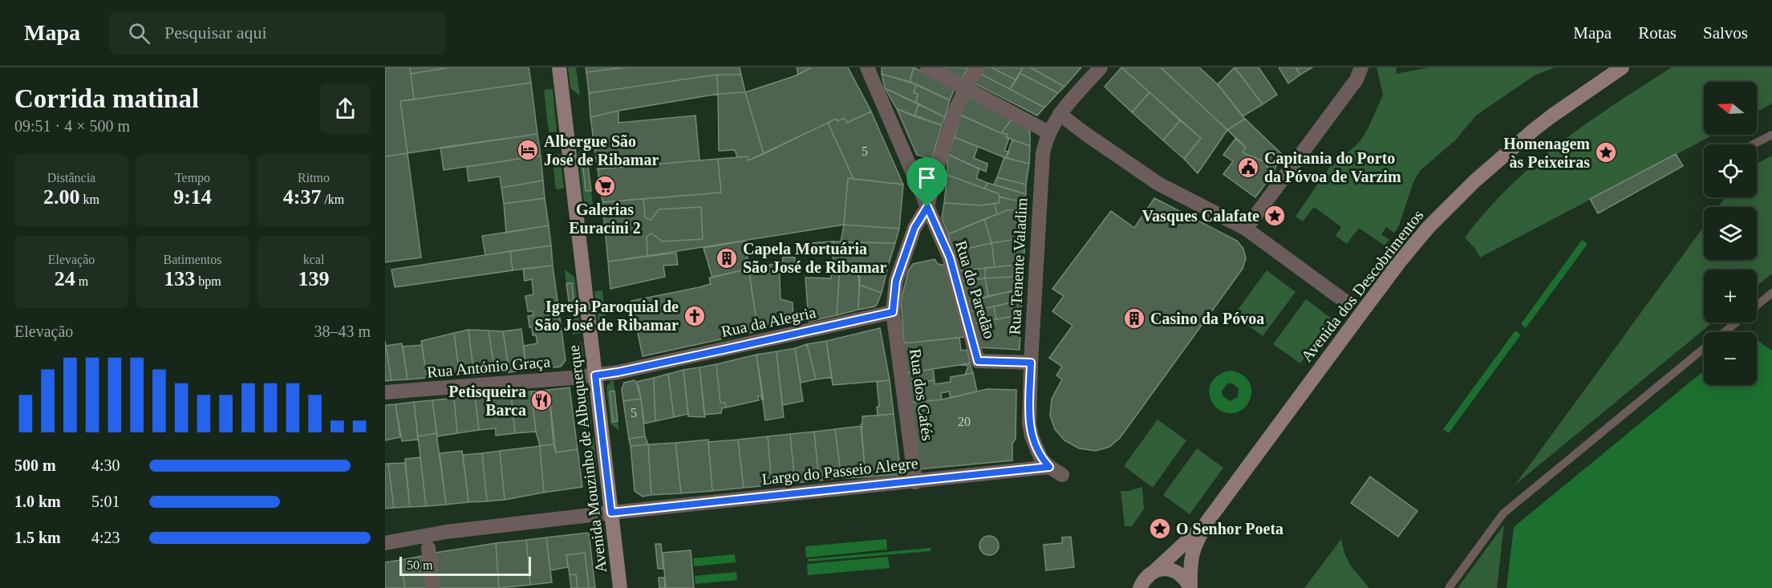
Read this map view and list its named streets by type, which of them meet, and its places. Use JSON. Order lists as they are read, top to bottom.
{
  "streets": {
    "main road": ["Avenida dos Descobrimentos", "Avenida Mouzinho de Albuquerque"],
    "street": [
      "Rua Tenente Valadim",
      "Rua do Paredão",
      "Rua da Alegria",
      "Rua António Graça",
      "Rua dos Cafés",
      "Largo do Passeio Alegre"
    ]
  },
  "crossings": [
    ["Rua Tenente Valadim", "Rua do Paredão"],
    ["Rua Tenente Valadim", "Largo do Passeio Alegre"],
    ["Rua do Paredão", "Rua dos Cafés"],
    ["Rua da Alegria", "Rua António Graça"],
    ["Rua da Alegria", "Rua dos Cafés"],
    ["Rua da Alegria", "Avenida Mouzinho de Albuquerque"],
    ["Rua António Graça", "Avenida Mouzinho de Albuquerque"],
    ["Rua dos Cafés", "Largo do Passeio Alegre"],
    ["Avenida Mouzinho de Albuquerque", "Largo do Passeio Alegre"]
  ],
  "places": {
    "hotel": ["Albergue São José de Ribamar"],
    "place": ["Homenagem às Peixeiras", "Vasques Calafate", "O Senhor Poeta"],
    "public building": ["Capitania do Porto da Póvoa de Varzim"],
    "supermarket": ["Galerias Euracini 2"],
    "building": ["Capela Mortuária São José de Ribamar", "Casino da Póvoa"],
    "church": ["Igreja Paroquial de São José de Ribamar"],
    "restaurant": ["Petisqueira Barca"]
  },
  "house_numbers": ["5", "5", "20"],
  "scale_bar": "50 m",
  "north": "left",
  "page": {
    "header": "Mapa",
    "search": "Pesquisar aqui",
    "nav": ["Mapa", "Rotas", "Salvos"],
    "heading": ["Corrida matinal", "09:51 · 4 × 500 m"],
    "map_buttons": ["+", "−"],
    "stats": [
      ["Distância", "2.00 km"],
      ["Tempo", "9:14"],
      ["Ritmo", "4:37 /km"],
      ["Elevação", "24 m"],
      ["Batimentos", "133 bpm"],
      ["kcal", "139"]
    ],
    "chart": ["Elevação", "38–43 m"],
    "list": [
      {
        "name": "500 m",
        "note": "4:30"
      },
      {
        "name": "1.0 km",
        "note": "5:01"
      },
      {
        "name": "1.5 km",
        "note": "4:23"
      }
    ],
    "scale": "50 m"
  }
}
